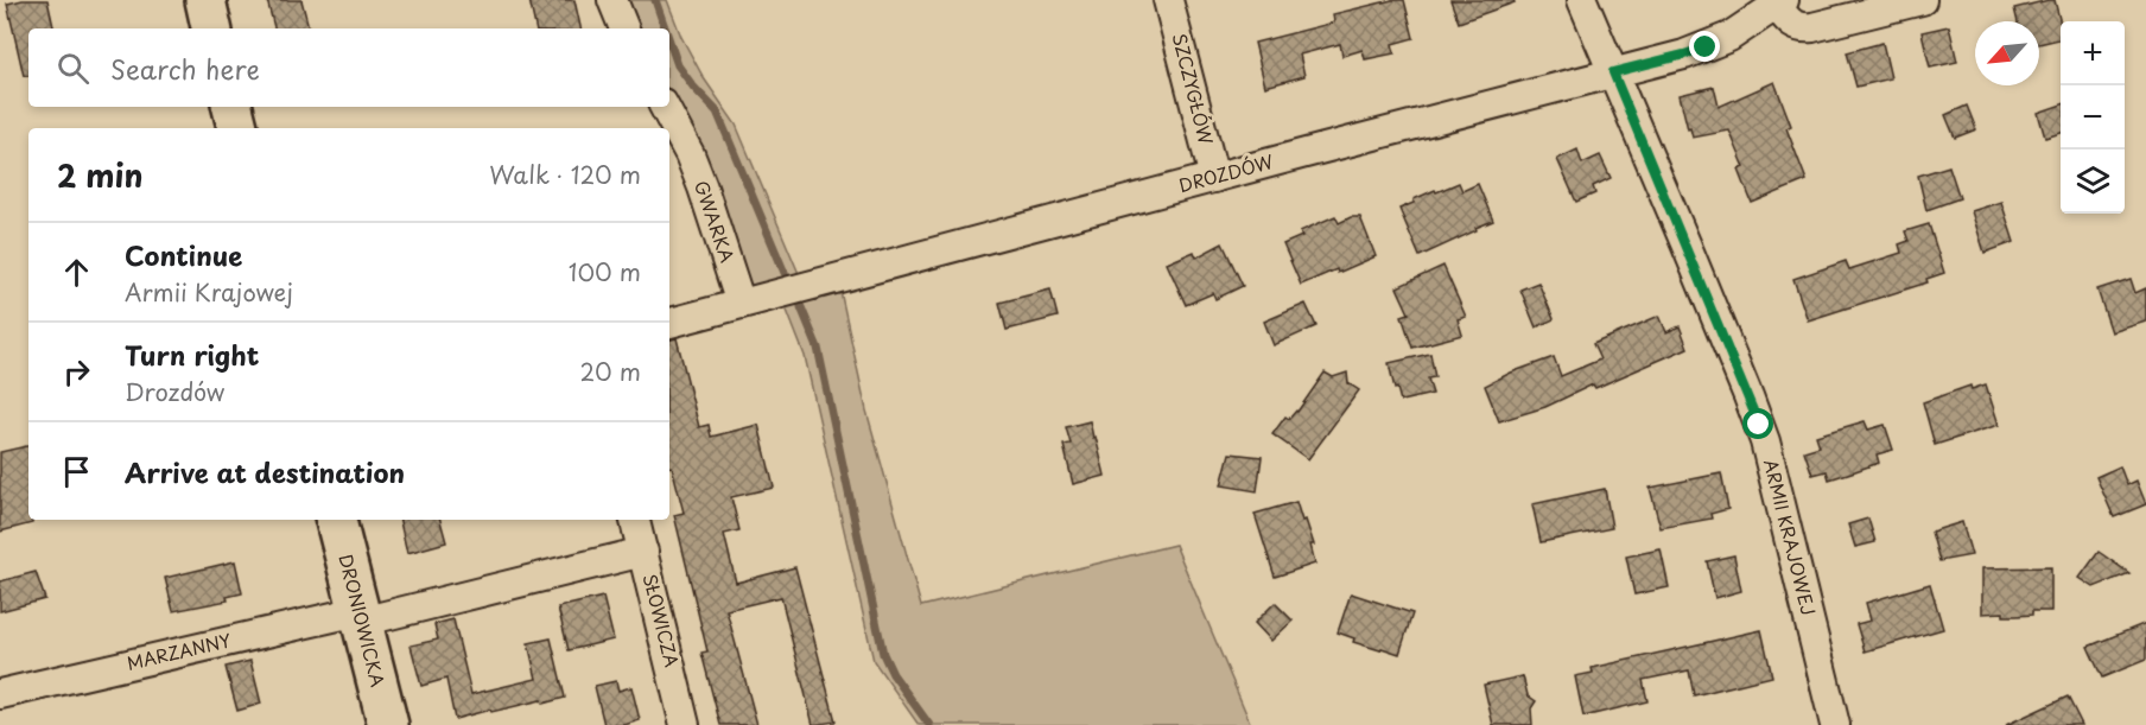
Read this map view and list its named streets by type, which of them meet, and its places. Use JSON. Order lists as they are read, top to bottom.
{
  "streets": {
    "street": [
      "SZCZYGŁÓW",
      "DROZDÓW",
      "GWARKA",
      "ARMII KRAJOWEJ",
      "DRONIOWICKA",
      "SŁOWICZA",
      "MARZANNY"
    ]
  },
  "crossings": [
    ["SZCZYGŁÓW", "DROZDÓW"],
    ["DROZDÓW", "GWARKA"],
    ["DROZDÓW", "ARMII KRAJOWEJ"],
    ["DRONIOWICKA", "MARZANNY"],
    ["SŁOWICZA", "MARZANNY"]
  ],
  "north": "bottom left",
  "page": {
    "map_buttons": ["+", "−"],
    "search": "Search here",
    "heading": ["2 min", "Walk · 120 m"],
    "list": [
      ["Continue", "Armii Krajowej", "100 m"],
      ["Turn right", "Drozdów", "20 m"],
      "Arrive at destination"
    ]
  }
}
